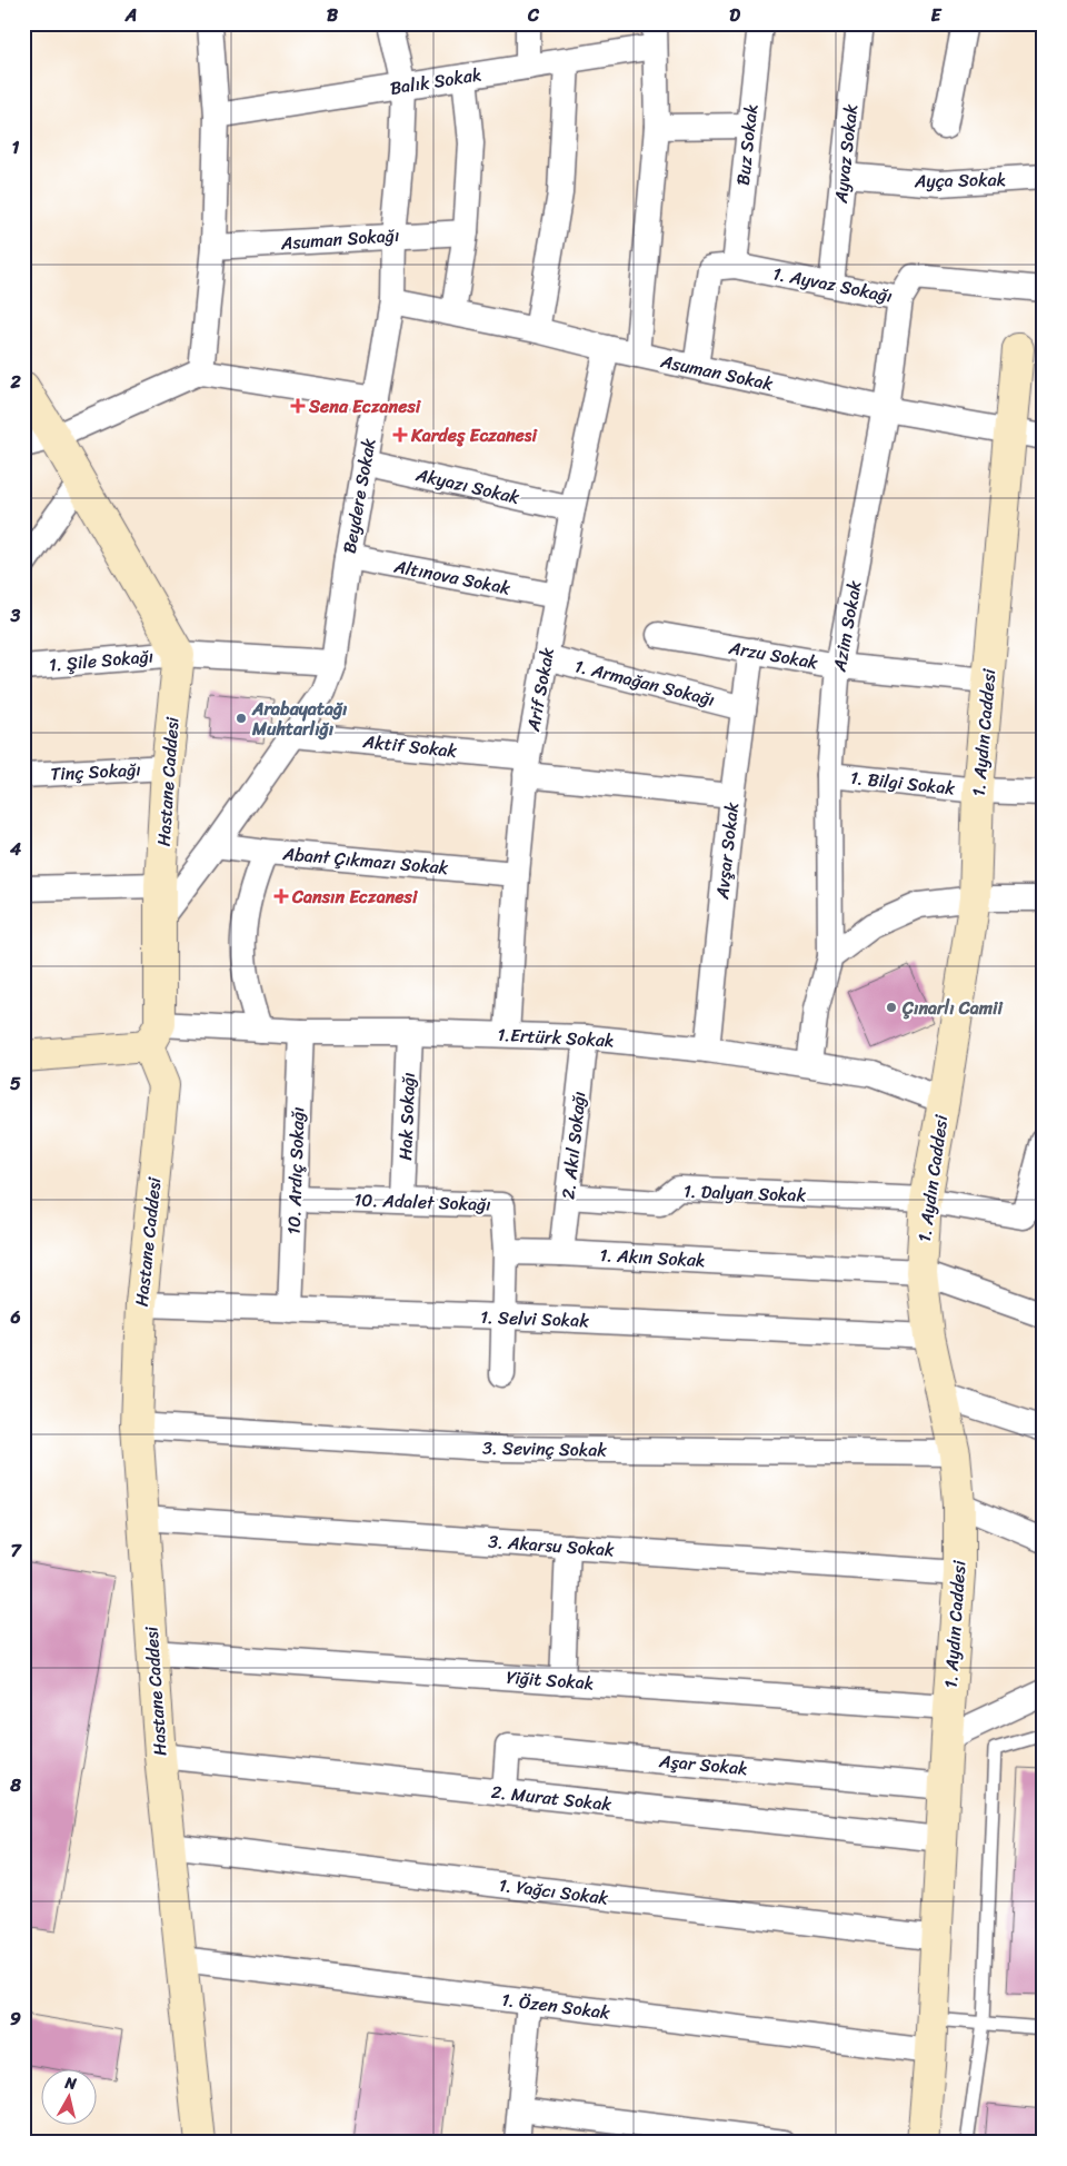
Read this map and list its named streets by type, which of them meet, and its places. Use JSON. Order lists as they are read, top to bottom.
{
  "streets": {
    "main road": ["1. Aydın Caddesi", "Hastane Caddesi"],
    "street": [
      "Balık Sokak",
      "Buz Sokak",
      "Ayvaz Sokak",
      "Ayça Sokak",
      "Asuman Sokağı",
      "1. Ayvaz Sokağı",
      "Asuman Sokak",
      "Akyazı Sokak",
      "Beydere Sokak",
      "Altınova Sokak",
      "Azim Sokak",
      "Arzu Sokak",
      "1. Şile Sokağı",
      "1. Armağan Sokağı",
      "Arif Sokak",
      "Aktif Sokak",
      "Tinç Sokağı",
      "1. Bilgi Sokak",
      "Avşar Sokak",
      "Abant Çıkmazı Sokak",
      "1.Ertürk Sokak",
      "Hak Sokağı",
      "2. Akıl Sokağı",
      "10. Ardıç Sokağı",
      "1. Dalyan Sokak",
      "10. Adalet Sokağı",
      "1. Akın Sokak",
      "1. Selvi Sokak",
      "3. Sevinç Sokak",
      "3. Akarsu Sokak",
      "Yiğit Sokak",
      "Aşar Sokak",
      "2. Murat Sokak",
      "1. Yağcı Sokak",
      "1. Özen Sokak"
    ]
  },
  "crossings": [
    ["Balık Sokak", "Beydere Sokak"],
    ["Buz Sokak", "1. Ayvaz Sokağı"],
    ["Ayvaz Sokak", "Ayça Sokak"],
    ["Ayvaz Sokak", "1. Ayvaz Sokağı"],
    ["Asuman Sokağı", "Beydere Sokak"],
    ["1. Ayvaz Sokağı", "Asuman Sokak"],
    ["1. Ayvaz Sokağı", "Azim Sokak"],
    ["Asuman Sokak", "Beydere Sokak"],
    ["Asuman Sokak", "Azim Sokak"],
    ["Asuman Sokak", "Arif Sokak"],
    ["Asuman Sokak", "1. Aydın Caddesi"],
    ["Akyazı Sokak", "Beydere Sokak"],
    ["Akyazı Sokak", "Arif Sokak"],
    ["Beydere Sokak", "Altınova Sokak"],
    ["Beydere Sokak", "1. Şile Sokağı"],
    ["Beydere Sokak", "Aktif Sokak"],
    ["Beydere Sokak", "Hastane Caddesi"],
    ["Beydere Sokak", "Abant Çıkmazı Sokak"],
    ["Altınova Sokak", "Arif Sokak"],
    ["Azim Sokak", "Arzu Sokak"],
    ["Azim Sokak", "1. Bilgi Sokak"],
    ["Azim Sokak", "1.Ertürk Sokak"],
    ["Arzu Sokak", "1. Aydın Caddesi"],
    ["Arzu Sokak", "Avşar Sokak"],
    ["1. Şile Sokağı", "Hastane Caddesi"],
    ["1. Armağan Sokağı", "Arif Sokak"],
    ["1. Armağan Sokağı", "Avşar Sokak"],
    ["Arif Sokak", "Aktif Sokak"],
    ["Arif Sokak", "Abant Çıkmazı Sokak"],
    ["Arif Sokak", "1.Ertürk Sokak"],
    ["1. Aydın Caddesi", "1. Bilgi Sokak"],
    ["1. Aydın Caddesi", "1.Ertürk Sokak"],
    ["1. Aydın Caddesi", "1. Dalyan Sokak"],
    ["1. Aydın Caddesi", "1. Akın Sokak"],
    ["1. Aydın Caddesi", "1. Selvi Sokak"],
    ["1. Aydın Caddesi", "3. Sevinç Sokak"],
    ["1. Aydın Caddesi", "3. Akarsu Sokak"],
    ["1. Aydın Caddesi", "Yiğit Sokak"],
    ["1. Aydın Caddesi", "Aşar Sokak"],
    ["1. Aydın Caddesi", "2. Murat Sokak"],
    ["1. Aydın Caddesi", "1. Yağcı Sokak"],
    ["1. Aydın Caddesi", "1. Özen Sokak"],
    ["Aktif Sokak", "Avşar Sokak"],
    ["Tinç Sokağı", "Hastane Caddesi"],
    ["Hastane Caddesi", "1.Ertürk Sokak"],
    ["Hastane Caddesi", "1. Selvi Sokak"],
    ["Hastane Caddesi", "3. Sevinç Sokak"],
    ["Hastane Caddesi", "3. Akarsu Sokak"],
    ["Hastane Caddesi", "Yiğit Sokak"],
    ["Hastane Caddesi", "2. Murat Sokak"],
    ["Hastane Caddesi", "1. Yağcı Sokak"],
    ["Hastane Caddesi", "1. Özen Sokak"],
    ["Avşar Sokak", "1.Ertürk Sokak"],
    ["1.Ertürk Sokak", "Hak Sokağı"],
    ["1.Ertürk Sokak", "2. Akıl Sokağı"],
    ["1.Ertürk Sokak", "10. Ardıç Sokağı"],
    ["Hak Sokağı", "10. Adalet Sokağı"],
    ["2. Akıl Sokağı", "1. Dalyan Sokak"],
    ["2. Akıl Sokağı", "1. Akın Sokak"],
    ["10. Ardıç Sokağı", "10. Adalet Sokağı"],
    ["10. Ardıç Sokağı", "1. Selvi Sokak"],
    ["10. Adalet Sokağı", "1. Akın Sokak"],
    ["Aşar Sokak", "2. Murat Sokak"]
  ],
  "places": {
    "health": ["Sena Eczanesi", "Kardeş Eczanesi", "Cansın Eczanesi"],
    "other": ["Arabayatağı Muhtarlığı", "Çınarlı Camii"]
  },
  "north": "top",
  "grid": {
    "columns": [
      "A",
      "B",
      "C",
      "D",
      "E"
    ],
    "rows": [
      "1",
      "2",
      "3",
      "4",
      "5",
      "6",
      "7",
      "8",
      "9"
    ]
  }
}
